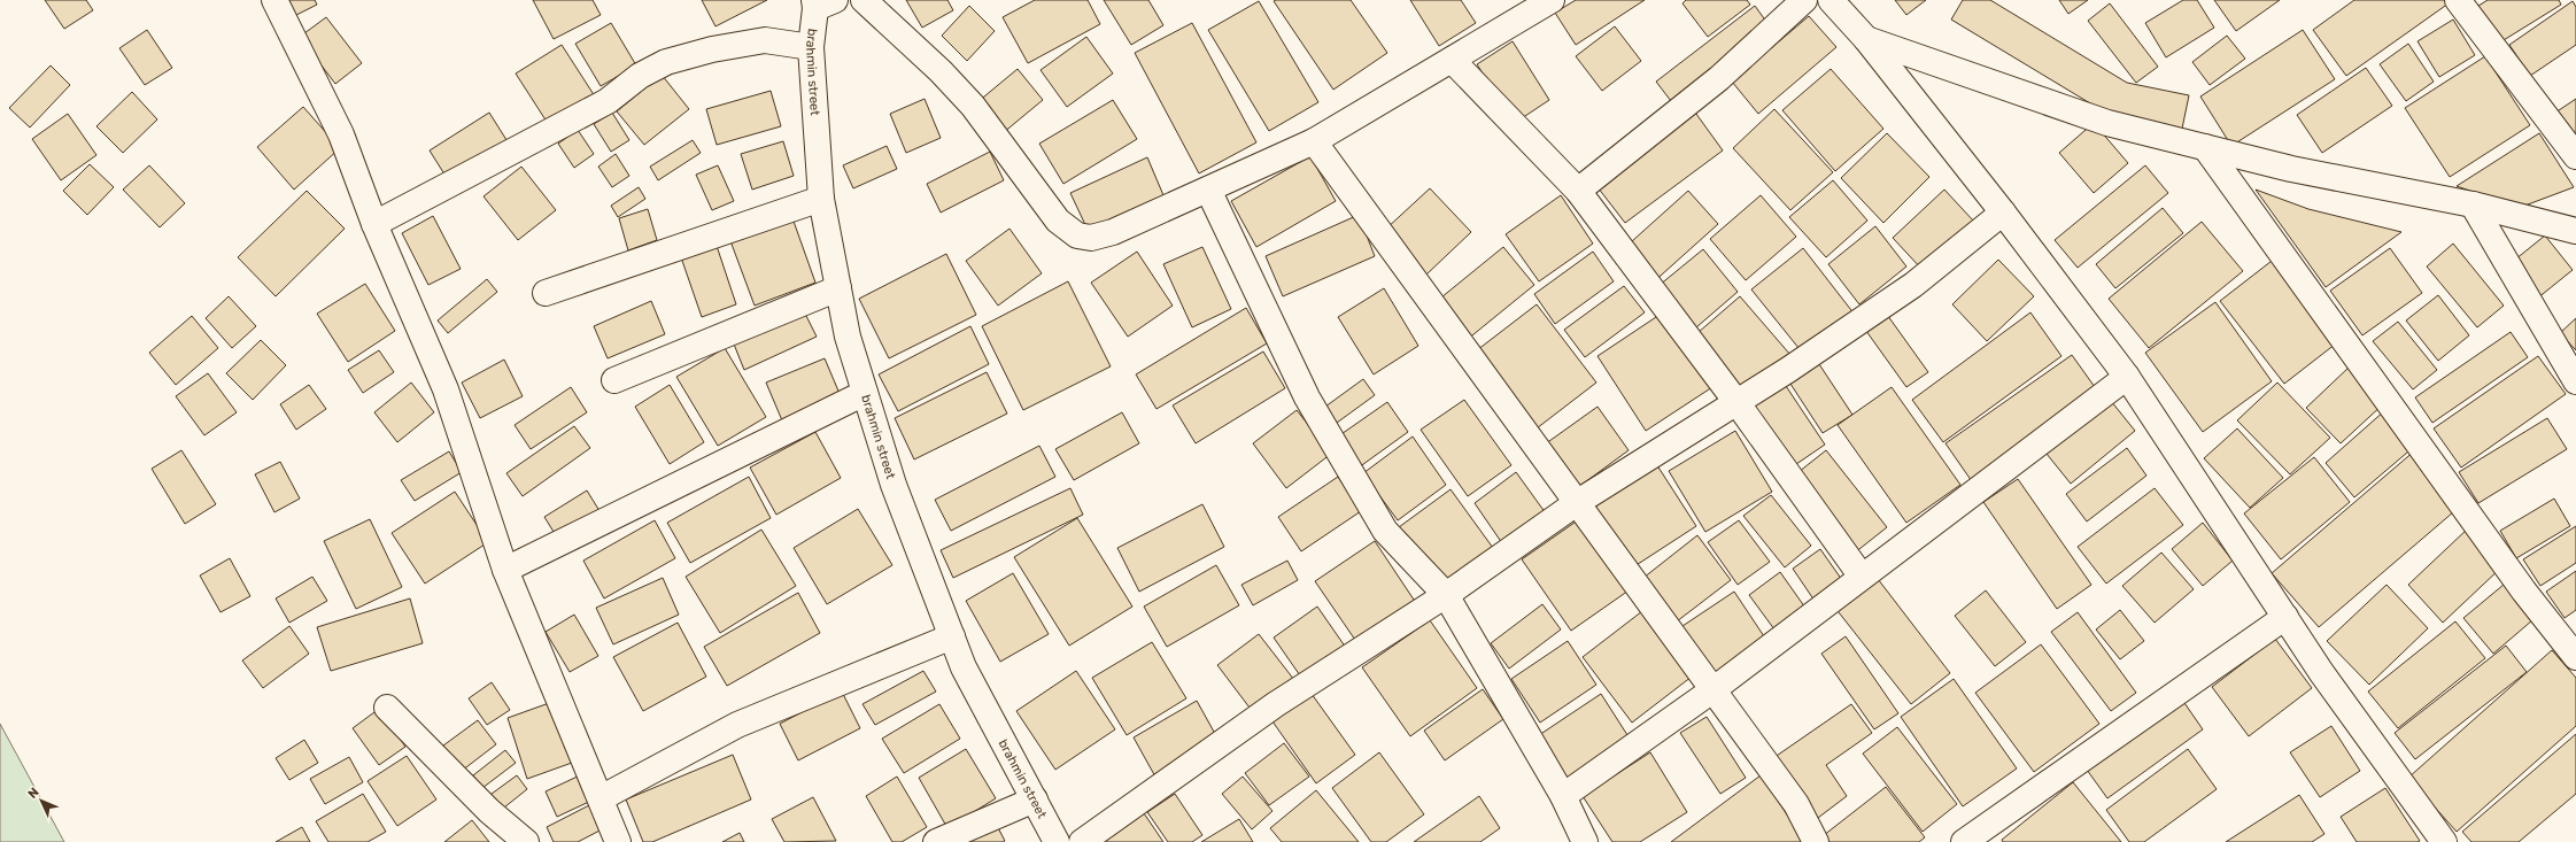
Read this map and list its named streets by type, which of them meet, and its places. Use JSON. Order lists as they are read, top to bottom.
{
  "streets": {
    "street": ["brahmin street"]
  },
  "north": "top left"
}
